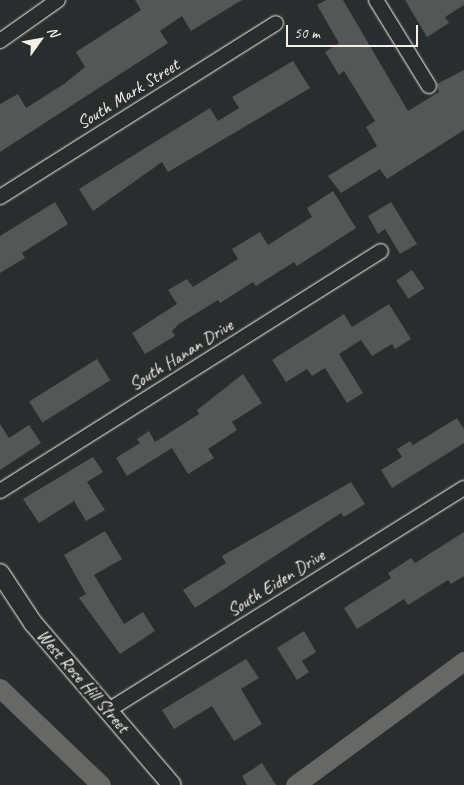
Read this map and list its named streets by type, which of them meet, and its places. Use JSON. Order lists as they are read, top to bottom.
{
  "streets": {
    "street": [
      "South Mark Street",
      "South Hanan Drive",
      "South Eiden Drive",
      "West Rose Hill Street"
    ]
  },
  "crossings": [
    ["South Eiden Drive", "West Rose Hill Street"]
  ],
  "scale_bar": "50 m",
  "north": "top right"
}
